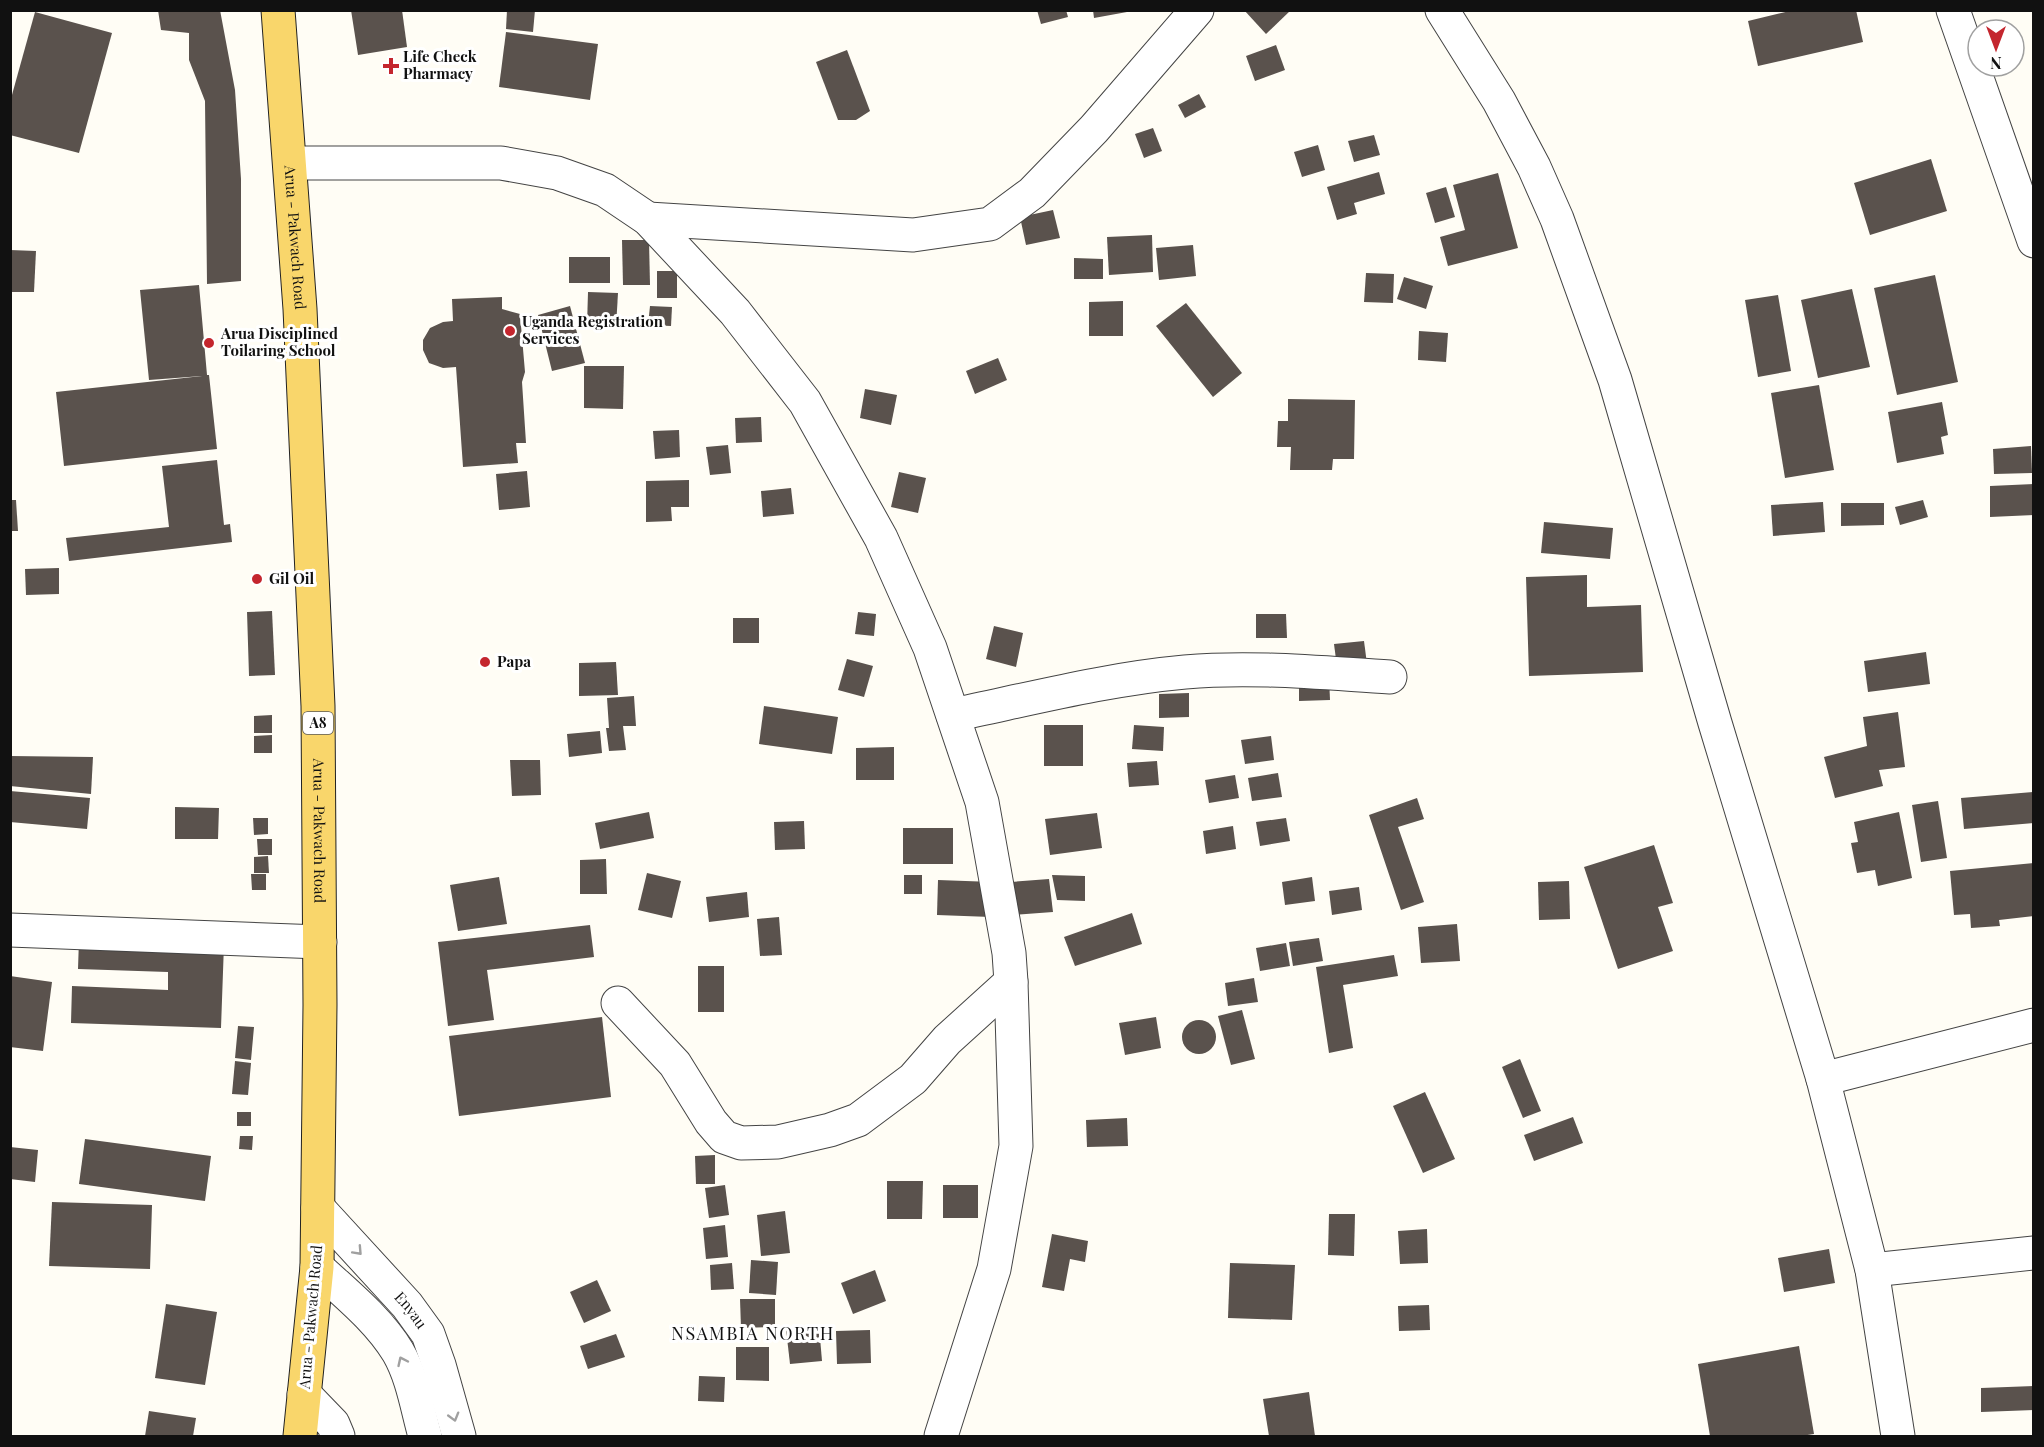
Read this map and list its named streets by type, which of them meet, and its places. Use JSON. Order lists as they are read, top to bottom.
{
  "streets": {
    "main road": ["Arua - Pakwach Road", "A8"],
    "street": ["Enyau"]
  },
  "crossings": [
    ["Arua - Pakwach Road", "Enyau"]
  ],
  "districts": ["NSAMBIA NORTH"],
  "places": {
    "health": ["Life Check Pharmacy"],
    "other": [
      "Uganda Registration Services",
      "Arua Disciplined Toilaring School",
      "Gil Oil",
      "Papa"
    ]
  },
  "north": "bottom"
}
